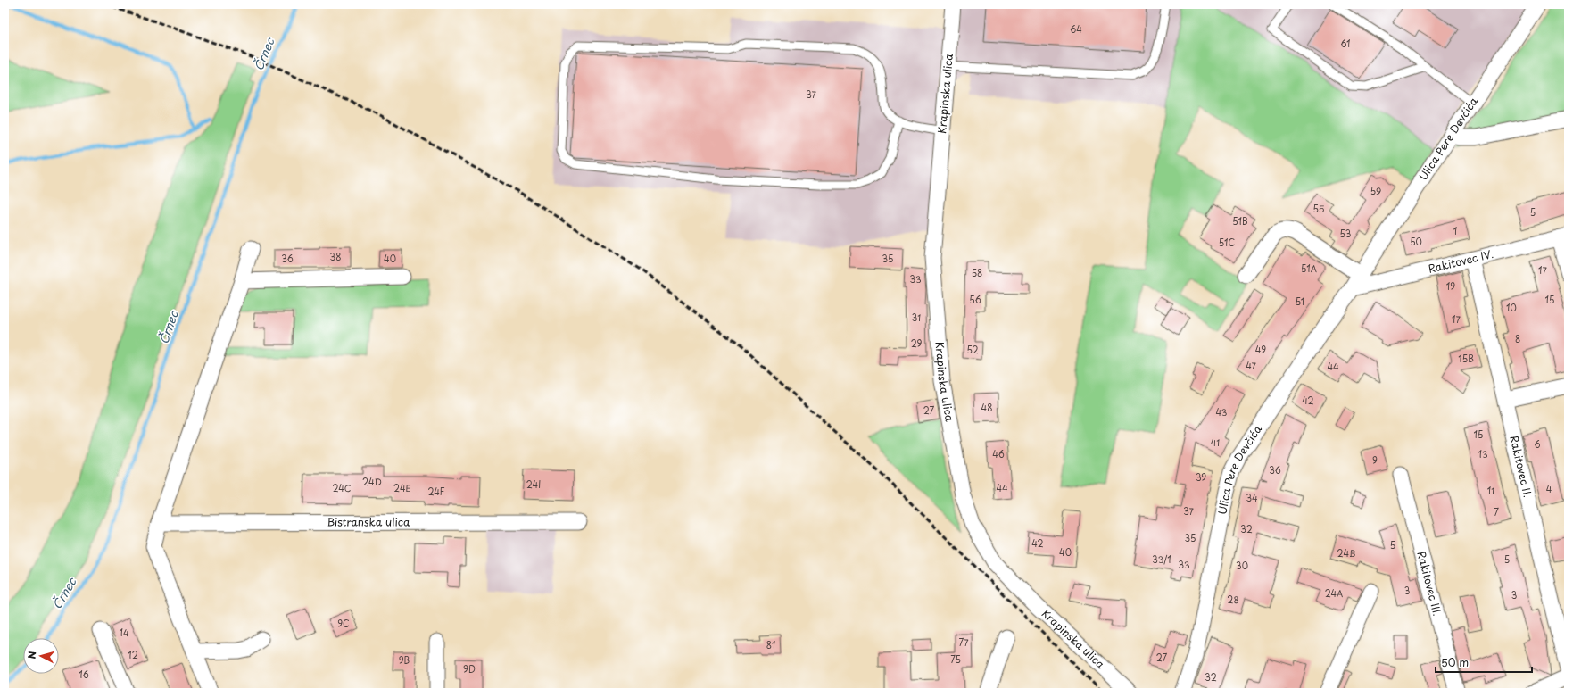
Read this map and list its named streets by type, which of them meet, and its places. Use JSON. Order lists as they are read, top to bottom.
{
  "streets": {
    "street": [
      "Krapinska ulica",
      "Ulica Pere Devčića",
      "Rakitovec IV.",
      "Rakitovec II.",
      "Bistranska ulica",
      "Rakitovec III."
    ]
  },
  "crossings": [
    ["Ulica Pere Devčića", "Rakitovec IV."],
    ["Rakitovec IV.", "Rakitovec II."]
  ],
  "water": ["Črnec"],
  "house_numbers": [
    "64",
    "61",
    "37",
    "59",
    "55",
    "5",
    "51B",
    "1",
    "53",
    "50",
    "51C",
    "38",
    "36",
    "40",
    "35",
    "51A",
    "17",
    "58",
    "33",
    "19",
    "56",
    "15",
    "51",
    "10",
    "31",
    "17",
    "8",
    "29",
    "52",
    "49",
    "15B",
    "47",
    "44",
    "42",
    "48",
    "27",
    "43",
    "15",
    "41",
    "6",
    "46",
    "13",
    "9",
    "36",
    "39",
    "24D",
    "24I",
    "24C",
    "24E",
    "44",
    "4",
    "11",
    "24F",
    "34",
    "37",
    "7",
    "32",
    "35",
    "42",
    "5",
    "40",
    "24B",
    "33/1",
    "5",
    "33",
    "30",
    "3",
    "24A",
    "3",
    "28",
    "9C",
    "14",
    "77",
    "81",
    "12",
    "27",
    "75",
    "9B",
    "9D",
    "16",
    "32"
  ],
  "scale_bar": "50 m",
  "north": "left"
}
